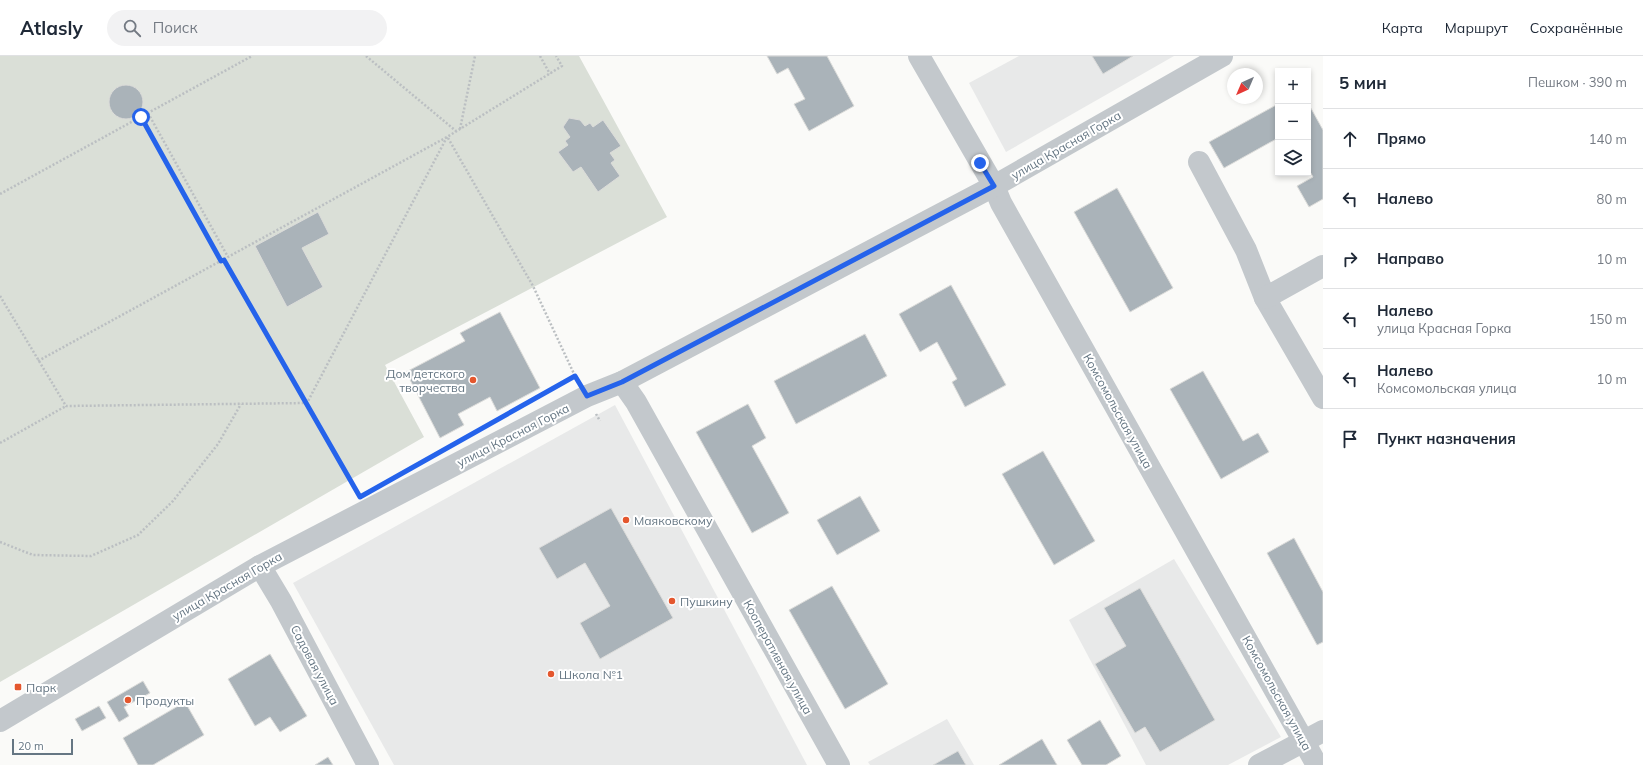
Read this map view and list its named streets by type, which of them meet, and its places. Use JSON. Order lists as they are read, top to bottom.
{
  "streets": {
    "street": [
      "улица Красная Горка",
      "Комсомольская улица",
      "Кооперативная улица",
      "Садовая улица"
    ]
  },
  "crossings": [
    ["улица Красная Горка", "Комсомольская улица"],
    ["улица Красная Горка", "Кооперативная улица"],
    ["улица Красная Горка", "Садовая улица"]
  ],
  "places": {
    "other": [
      "Дом детского творчества",
      "Маяковскому",
      "Пушкину",
      "Школа №1",
      "Продукты"
    ],
    "transit": ["Парк"]
  },
  "scale_bar": "20 m",
  "north": "bottom left",
  "page": {
    "header": "Atlasly",
    "search": "Поиск",
    "nav": ["Карта", "Маршрут", "Сохранённые"],
    "heading": ["5 мин", "Пешком · 390 m"],
    "map_buttons": ["+", "−"],
    "list": [
      ["Прямо", "140 m"],
      ["Налево", "80 m"],
      ["Направо", "10 m"],
      ["Налево", "улица Красная Горка", "150 m"],
      ["Налево", "Комсомольская улица", "10 m"],
      "Пункт назначения"
    ],
    "scale": "20 m"
  }
}
